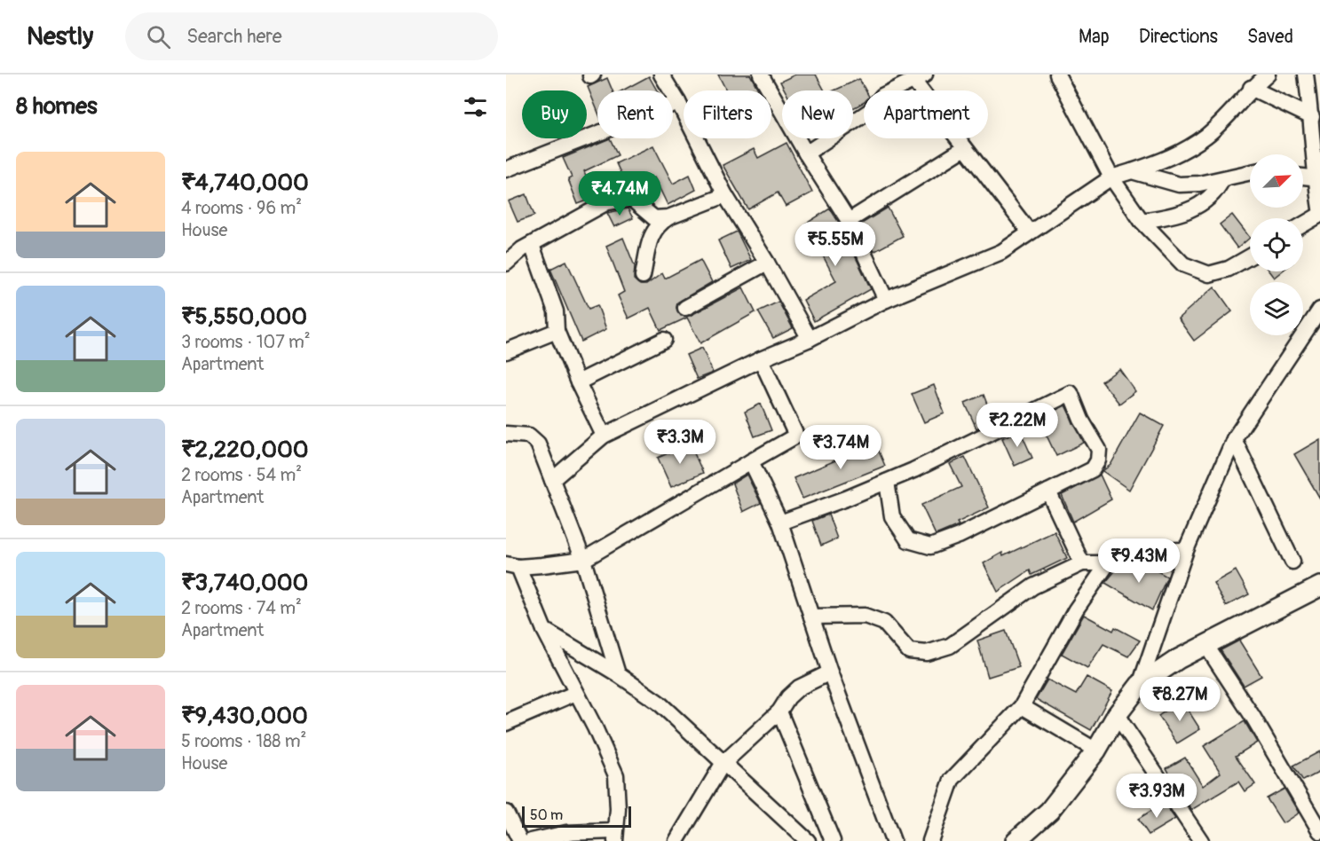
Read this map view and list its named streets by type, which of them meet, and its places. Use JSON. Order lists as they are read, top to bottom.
{
  "scale_bar": "50 m",
  "north": "top right",
  "page": {
    "header": "Nestly",
    "search": "Search here",
    "nav": ["Map", "Directions", "Saved"],
    "heading": "8 homes",
    "chip": [
      "Buy",
      "Rent",
      "Filters",
      "New",
      "Apartment"
    ],
    "list": [
      {
        "name": "₹4,740,000",
        "note": "4 rooms · 96 m² · House"
      },
      {
        "name": "₹5,550,000",
        "note": "3 rooms · 107 m² · Apartment"
      },
      {
        "name": "₹2,220,000",
        "note": "2 rooms · 54 m² · Apartment"
      },
      {
        "name": "₹3,740,000",
        "note": "2 rooms · 74 m² · Apartment"
      },
      {
        "name": "₹9,430,000",
        "note": "5 rooms · 188 m² · House"
      }
    ],
    "price": [
      "₹4.74M",
      "₹5.55M",
      "₹2.22M",
      "₹3.3M",
      "₹3.74M",
      "₹9.43M",
      "₹8.27M",
      "₹3.93M"
    ],
    "scale": "50 m"
  }
}
